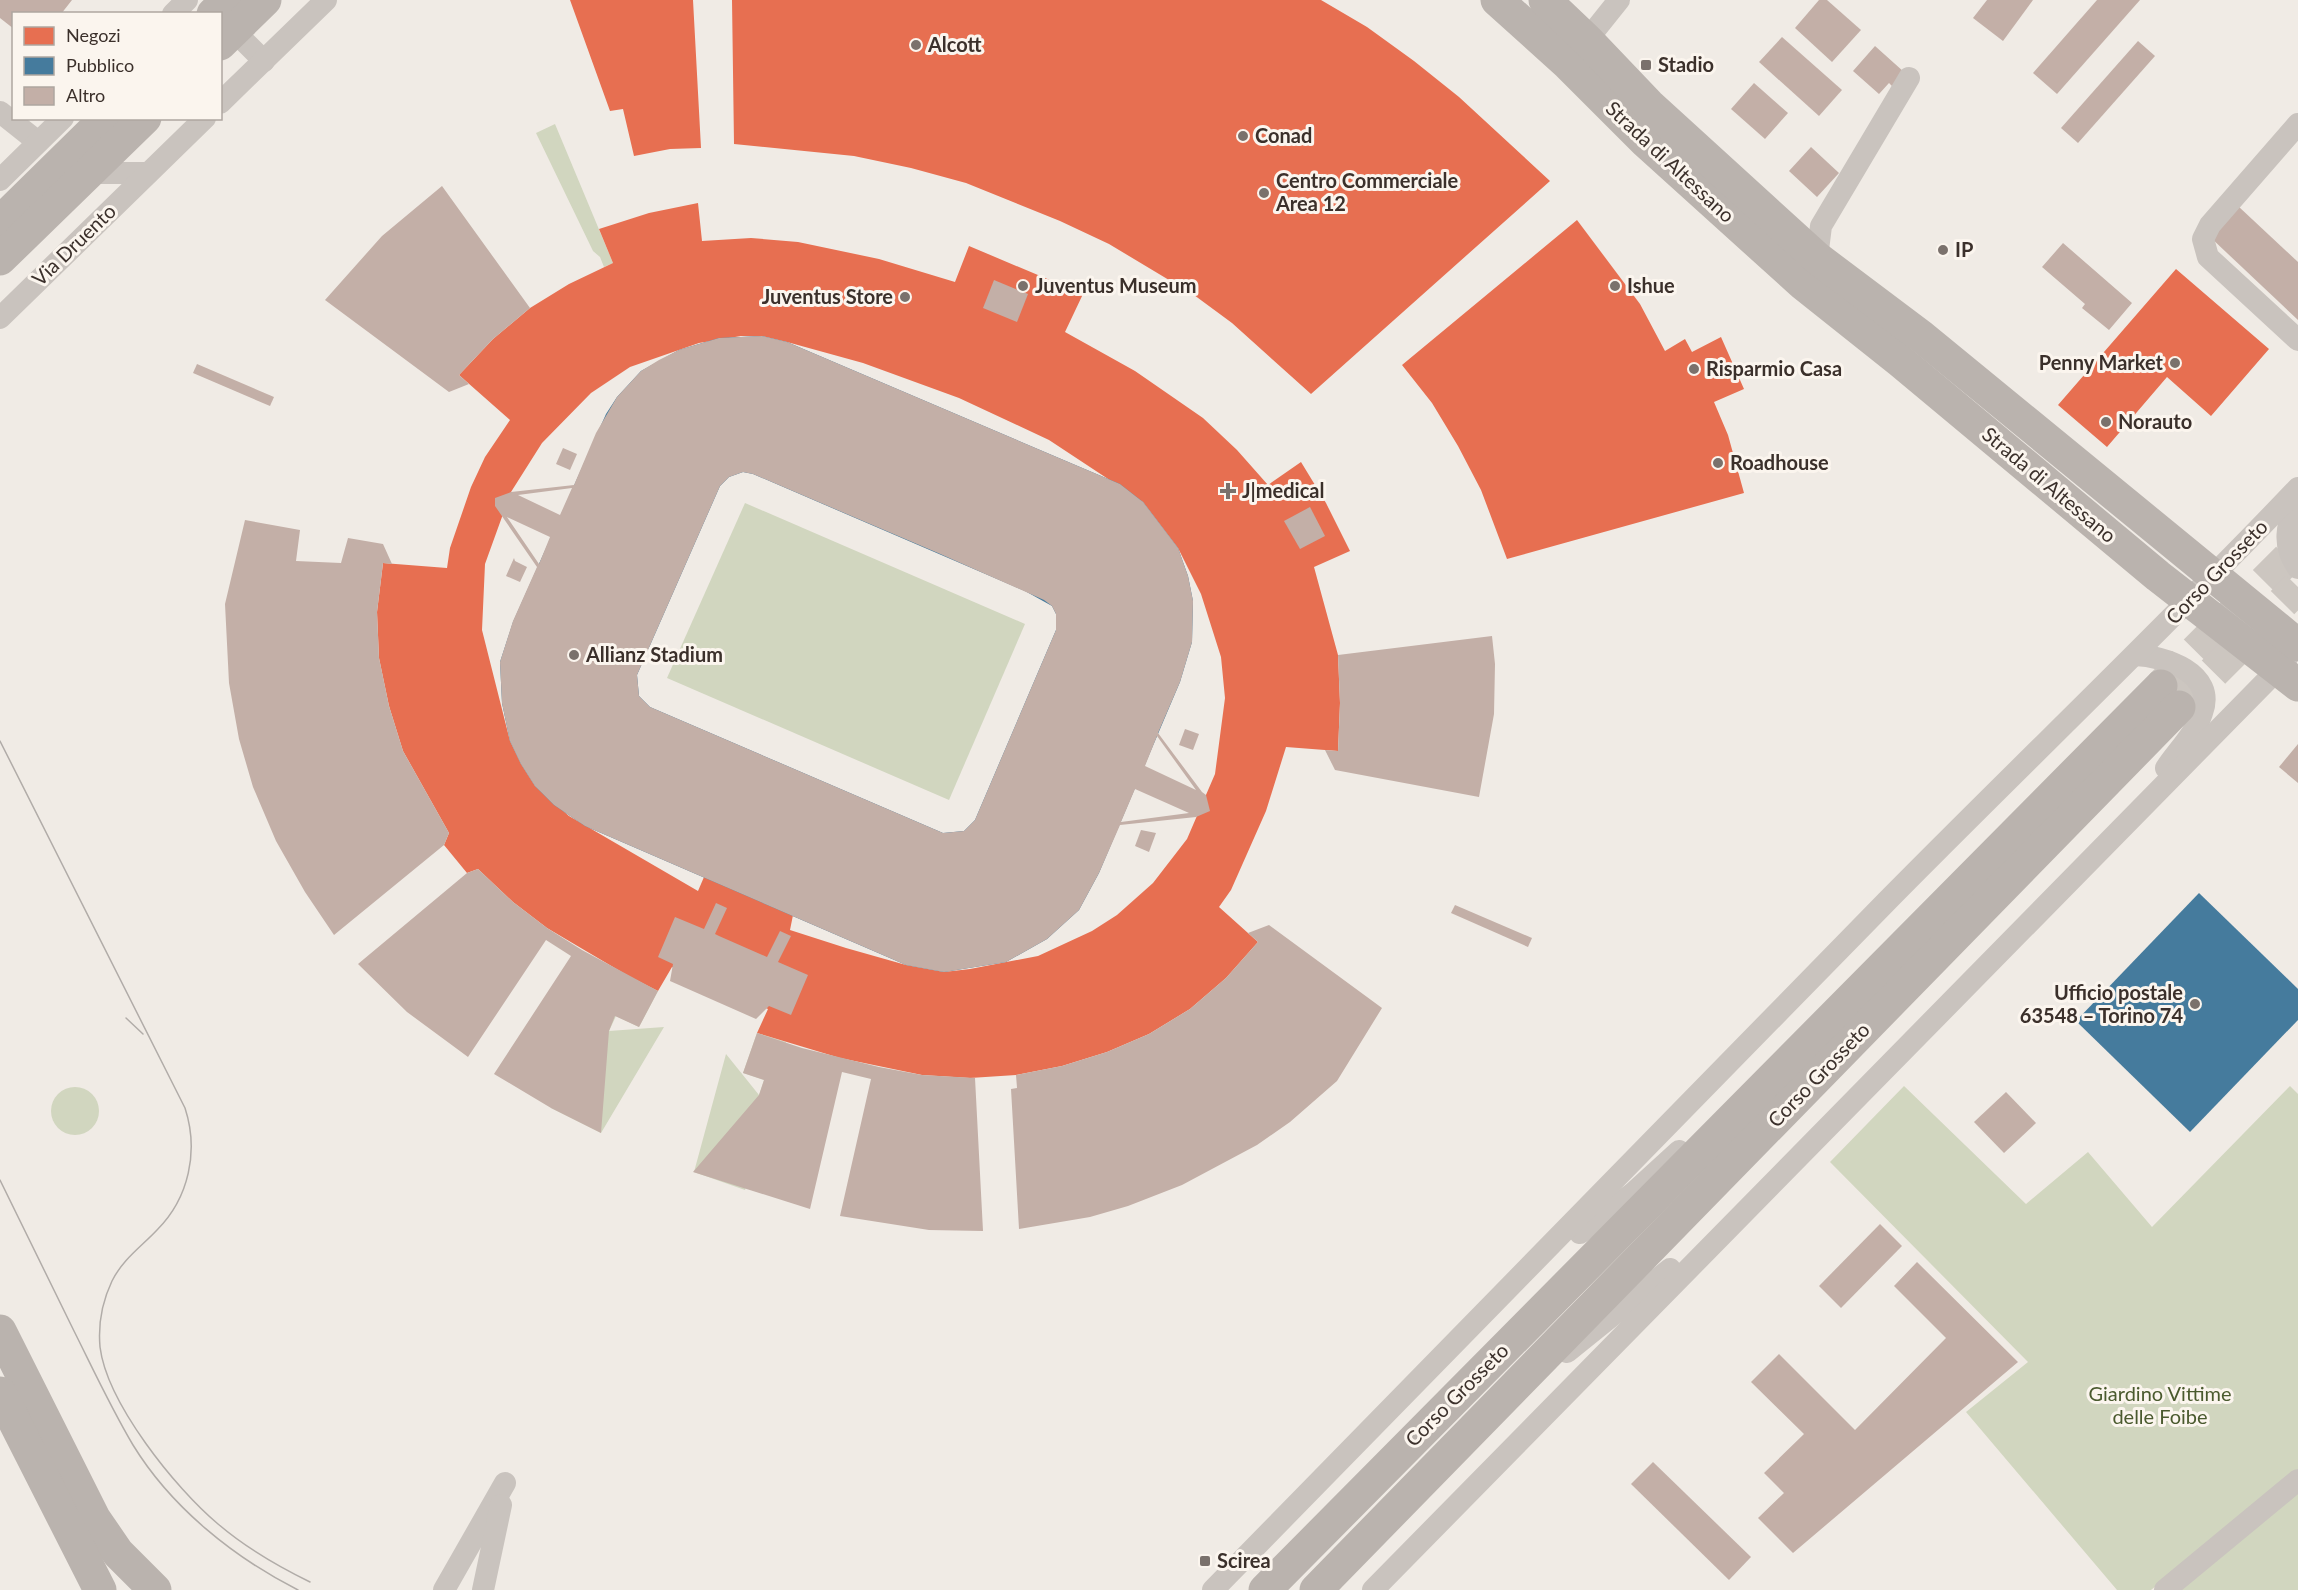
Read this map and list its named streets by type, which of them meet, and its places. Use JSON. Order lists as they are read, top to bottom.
{
  "streets": {
    "street": ["Strada di Altessano", "Via Druento", "Corso Grosseto"]
  },
  "crossings": [
    ["Strada di Altessano", "Corso Grosseto"]
  ],
  "parks": ["Giardino Vittime delle Foibe"],
  "places": {
    "other": [
      "Alcott",
      "Conad",
      "Centro Commerciale Area 12",
      "IP",
      "Juventus Museum",
      "Ishue",
      "Juventus Store",
      "Penny Market",
      "Risparmio Casa",
      "Norauto",
      "Roadhouse",
      "Allianz Stadium",
      "Ufficio postale 63548 – Torino 74"
    ],
    "transit": ["Stadio", "Scirea"],
    "health": ["J|medical"]
  },
  "legend": ["Negozi", "Pubblico", "Altro"]
}
